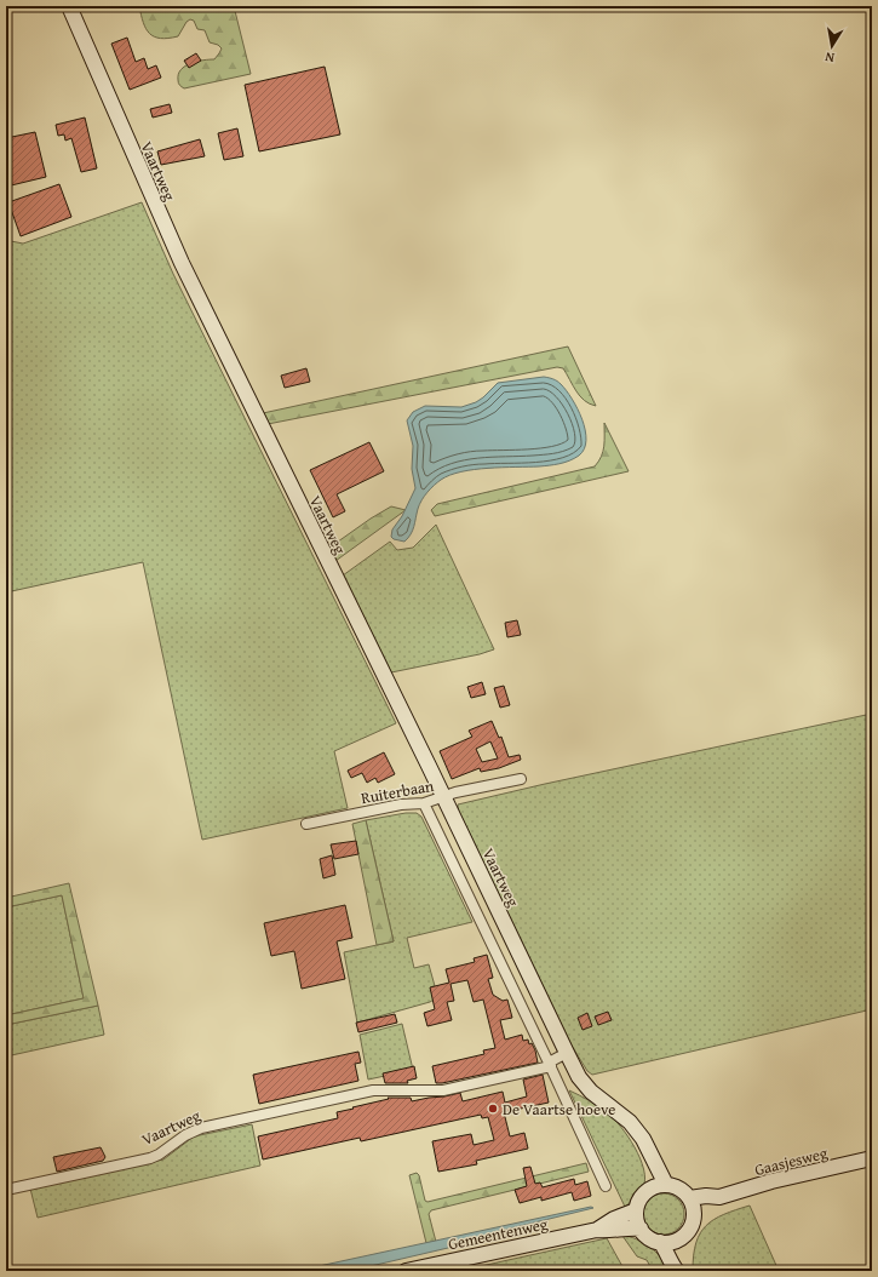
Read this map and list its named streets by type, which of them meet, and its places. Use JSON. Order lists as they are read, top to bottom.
{
  "streets": {
    "street": [
      "Vaartweg",
      "Ruiterbaan",
      "Gaasjesweg",
      "Gemeentenweg"
    ]
  },
  "crossings": [
    ["Vaartweg", "Ruiterbaan"],
    ["Vaartweg", "Gaasjesweg"],
    ["Vaartweg", "Gemeentenweg"],
    ["Gaasjesweg", "Gemeentenweg"]
  ],
  "places": ["De Vaartse hoeve"],
  "north": "bottom"
}
